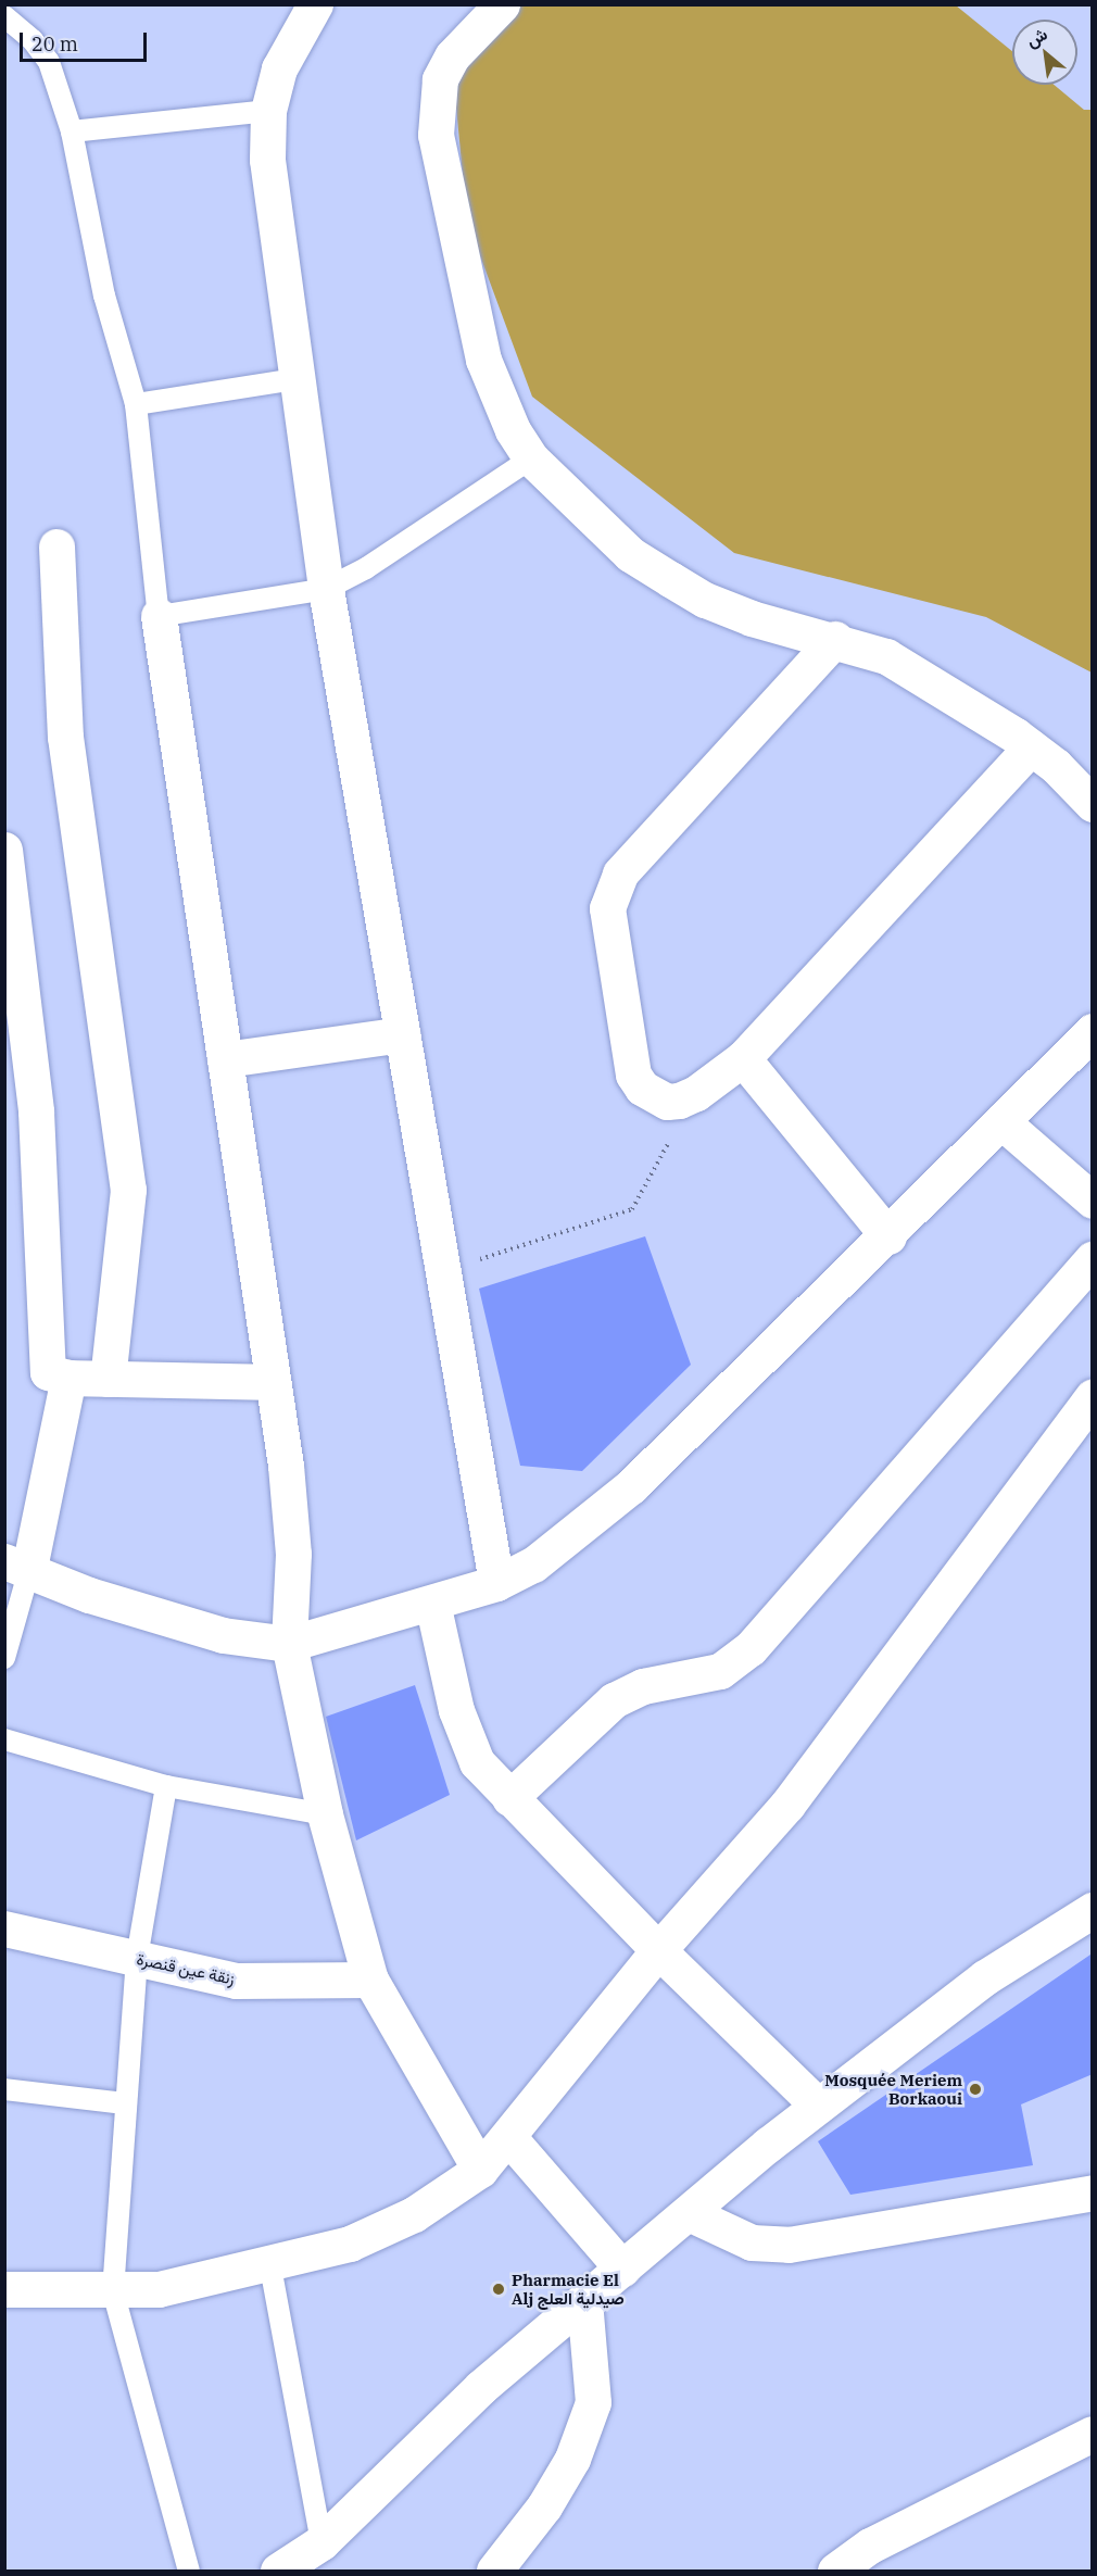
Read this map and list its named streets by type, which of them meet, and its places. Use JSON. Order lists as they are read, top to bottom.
{
  "streets": {
    "street": ["زنقة عين قنصرة"]
  },
  "places": ["Mosquée Meriem Borkaoui", "Pharmacie El Alj صيدلية العلج"],
  "scale_bar": "20 m",
  "north": "top left"
}
